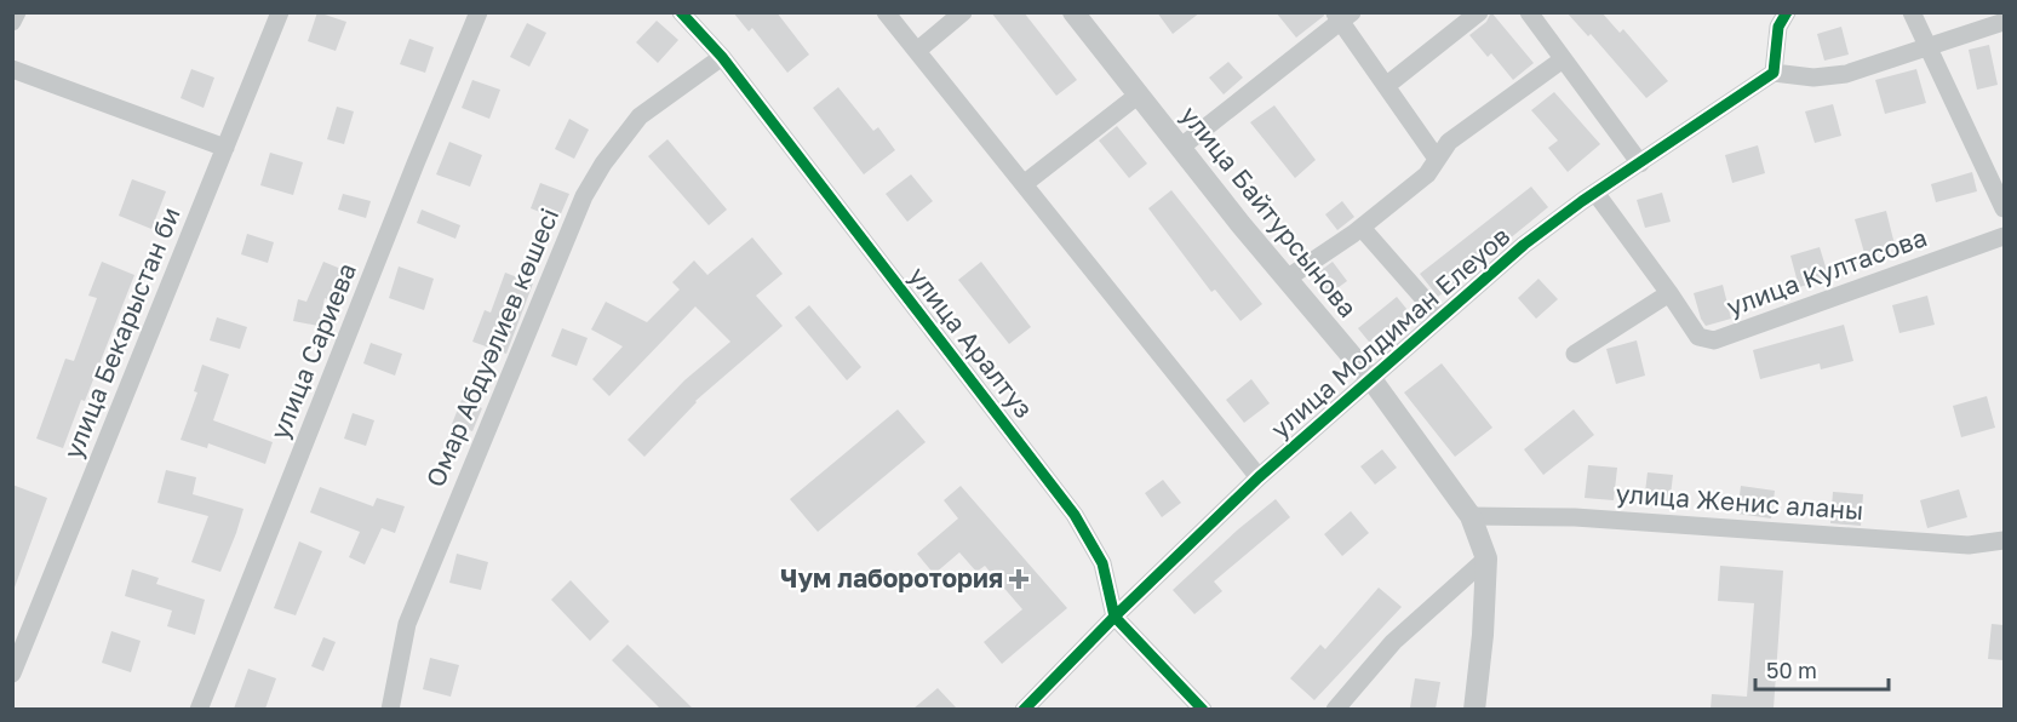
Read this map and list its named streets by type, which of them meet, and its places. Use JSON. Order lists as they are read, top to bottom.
{
  "streets": {
    "street": [
      "улица Байтурсынова",
      "улица Култасова",
      "улица Бекарыстан би",
      "улица Молдиман Елеуов",
      "улица Аралтуз",
      "Омар Абдуәлиев көшесі",
      "улица Сариева",
      "улица Женис аланы"
    ]
  },
  "crossings": [
    ["улица Байтурсынова", "улица Молдиман Елеуов"],
    ["улица Байтурсынова", "улица Женис аланы"],
    ["улица Култасова", "улица Молдиман Елеуов"],
    ["улица Молдиман Елеуов", "улица Аралтуз"],
    ["улица Аралтуз", "Омар Абдуәлиев көшесі"]
  ],
  "places": {
    "health": ["Чум лаборотория"]
  },
  "scale_bar": "50 m"
}
